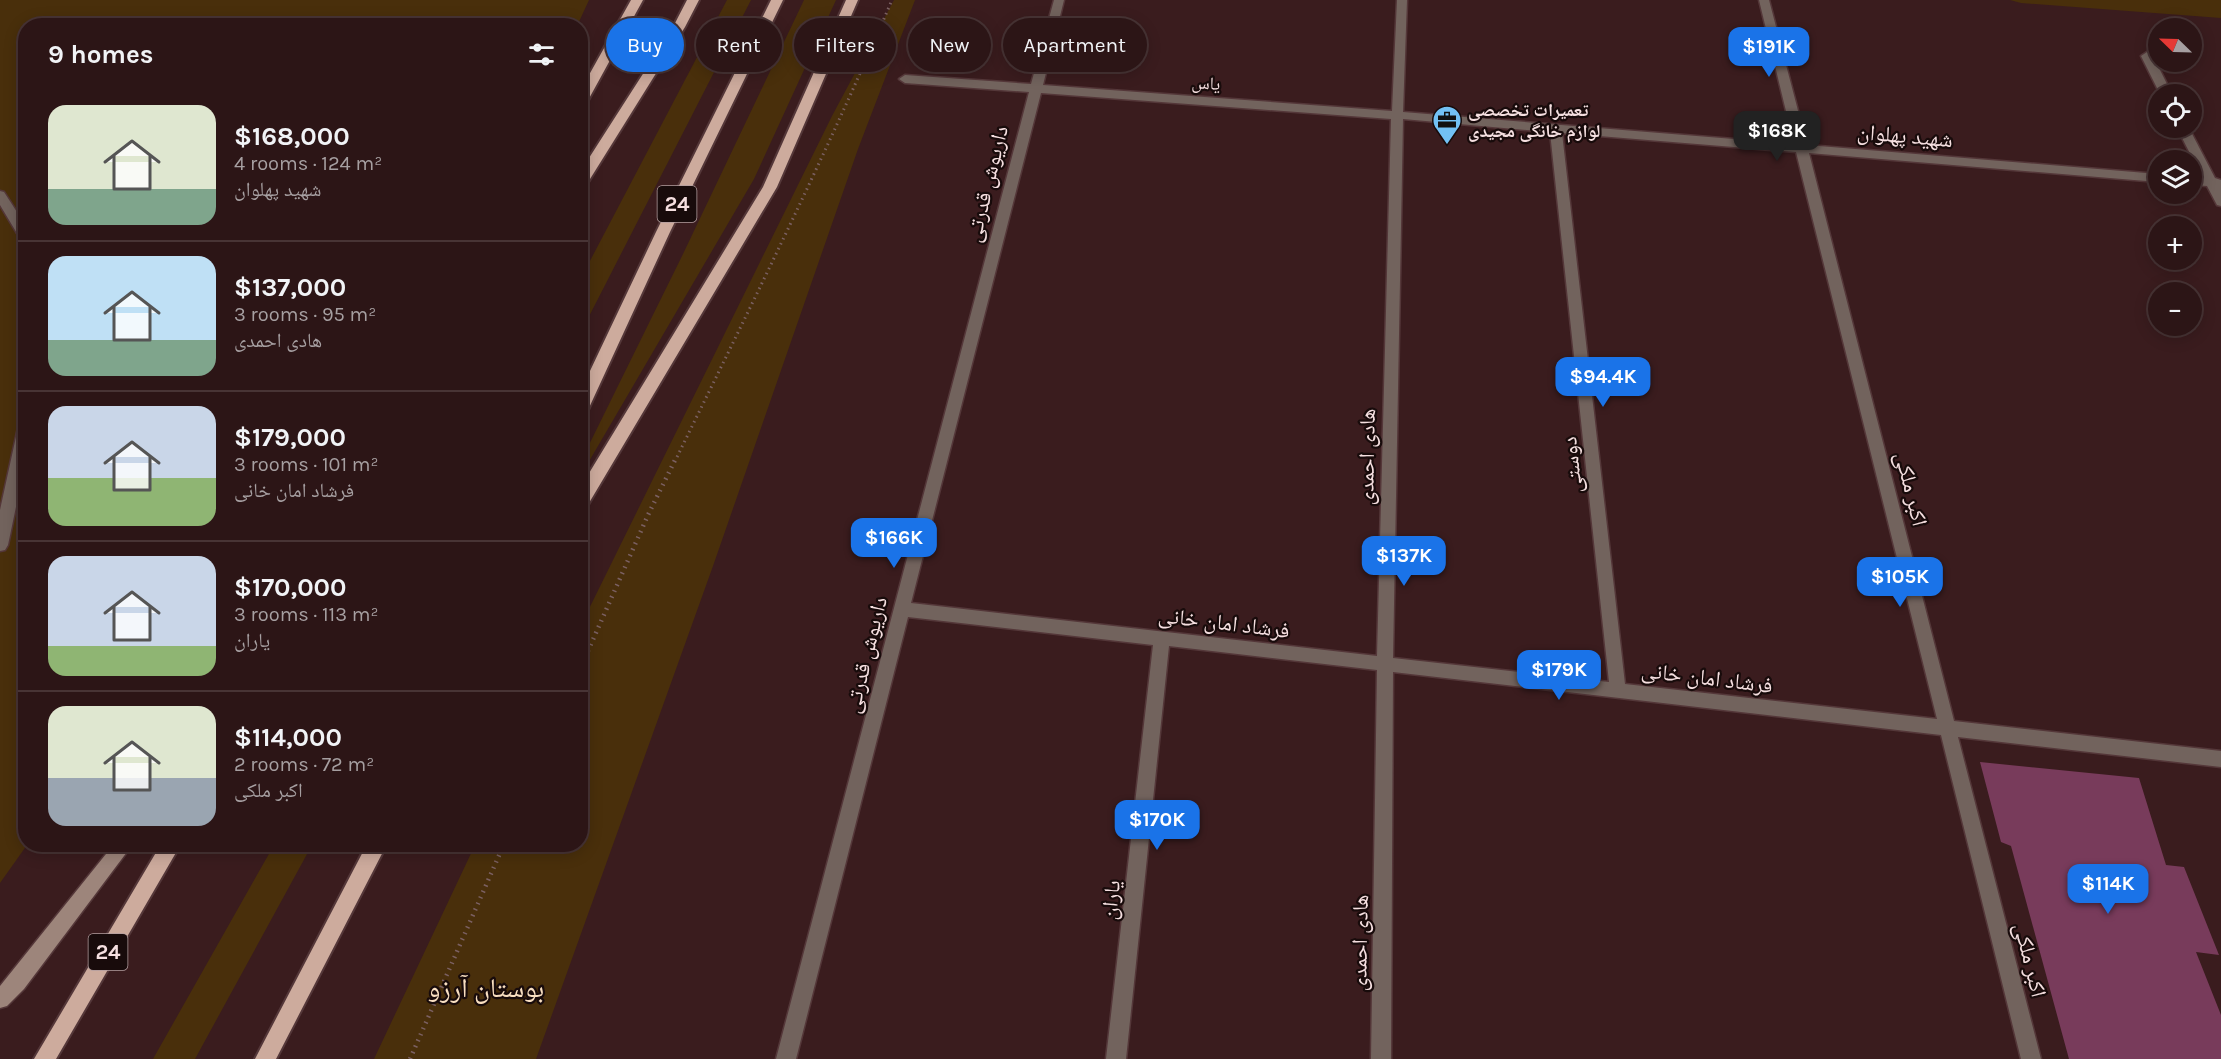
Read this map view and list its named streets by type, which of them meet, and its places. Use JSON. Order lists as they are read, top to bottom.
{
  "streets": {
    "highway": ["24"],
    "street": [
      "یاس",
      "شهید پهلوان",
      "داریوش قدرتی",
      "هادی احمدی",
      "دوستی",
      "اکبر ملکی",
      "فرشاد امان خانی",
      "یاران"
    ]
  },
  "crossings": [
    ["یاس", "شهید پهلوان"],
    ["یاس", "داریوش قدرتی"],
    ["یاس", "هادی احمدی"],
    ["شهید پهلوان", "هادی احمدی"],
    ["شهید پهلوان", "دوستی"],
    ["شهید پهلوان", "اکبر ملکی"],
    ["داریوش قدرتی", "فرشاد امان خانی"],
    ["هادی احمدی", "فرشاد امان خانی"],
    ["دوستی", "فرشاد امان خانی"],
    ["اکبر ملکی", "فرشاد امان خانی"],
    ["فرشاد امان خانی", "یاران"]
  ],
  "parks": ["بوستان آرزو"],
  "places": {
    "office": ["تعمیرات تخصصی لوازم خانگی مجیدی"]
  },
  "north": "top left",
  "page": {
    "map_buttons": ["+", "−"],
    "chip": [
      "Buy",
      "Rent",
      "Filters",
      "New",
      "Apartment"
    ],
    "heading": "9 homes",
    "price": [
      "$191K",
      "$168K",
      "$94.4K",
      "$166K",
      "$137K",
      "$105K",
      "$179K",
      "$170K",
      "$114K"
    ],
    "list": [
      {
        "name": "$168,000",
        "note": "4 rooms · 124 m² · شهید پهلوان"
      },
      {
        "name": "$137,000",
        "note": "3 rooms · 95 m² · هادی احمدی"
      },
      {
        "name": "$179,000",
        "note": "3 rooms · 101 m² · فرشاد امان خانی"
      },
      {
        "name": "$170,000",
        "note": "3 rooms · 113 m² · یاران"
      },
      {
        "name": "$114,000",
        "note": "2 rooms · 72 m² · اکبر ملکی"
      }
    ]
  }
}
